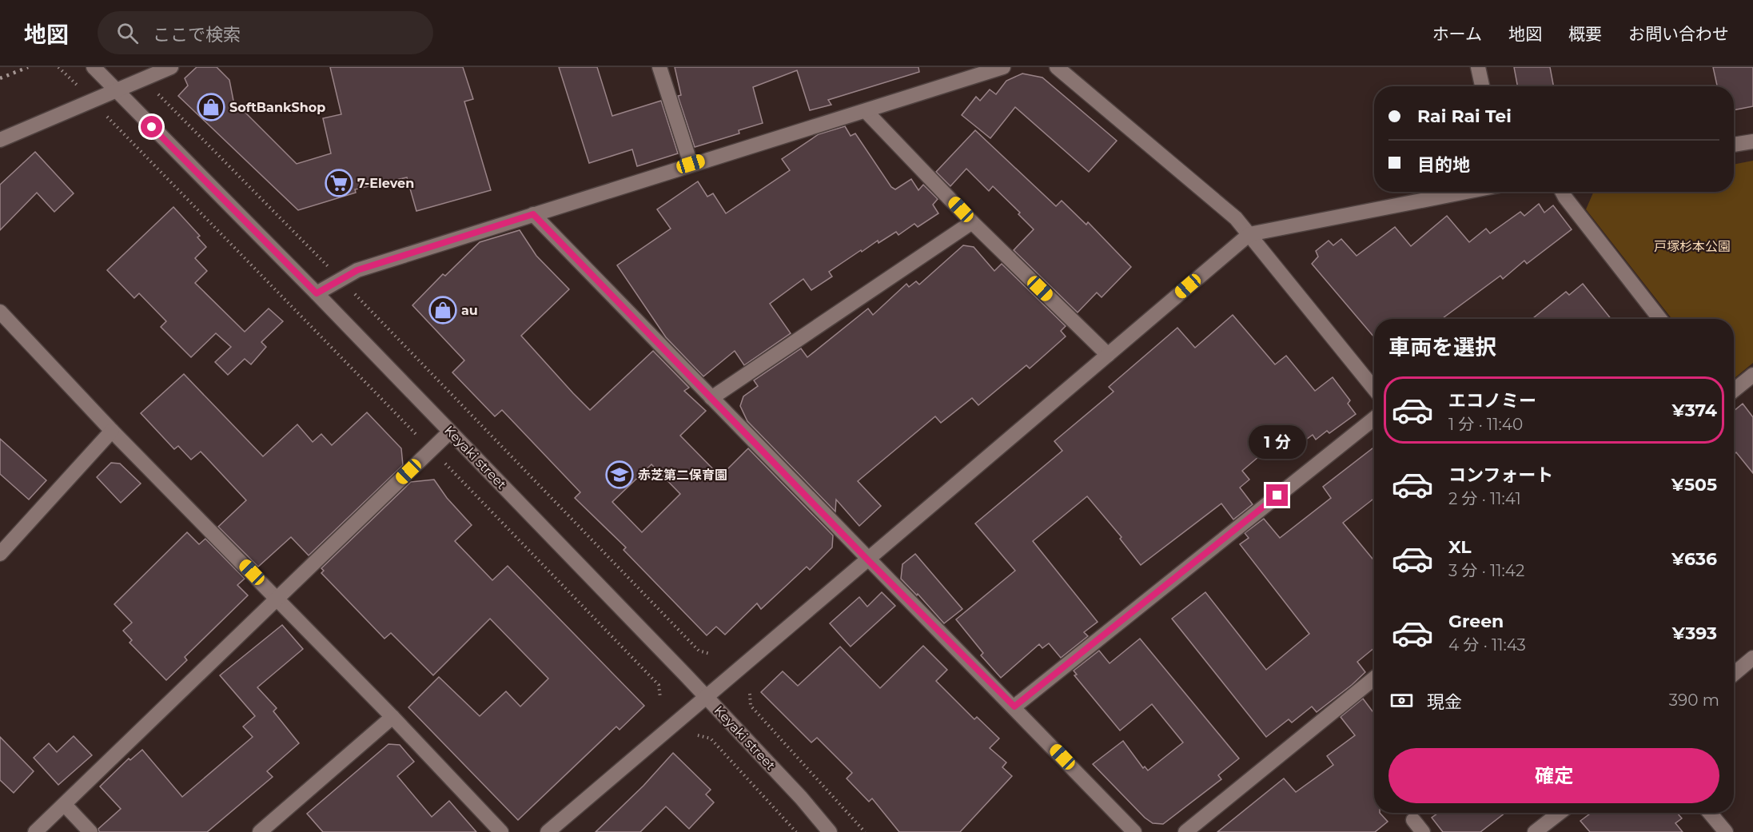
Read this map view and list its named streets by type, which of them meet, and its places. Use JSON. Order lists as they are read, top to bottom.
{
  "streets": {
    "street": ["Keyaki street"]
  },
  "parks": ["戸塚杉本公園"],
  "places": {
    "shop": ["SoftBankShop", "au"],
    "supermarket": ["7-Eleven"],
    "school or university": ["赤芝第二保育園"]
  },
  "page": {
    "header": "地図",
    "search": "ここで検索",
    "nav": [
      "ホーム",
      "地図",
      "概要",
      "お問い合わせ"
    ],
    "banner": ["Rai Rai Tei", "目的地"],
    "heading": "車両を選択",
    "list": [
      {
        "name": "エコノミー",
        "note": "1 分 · 11:40",
        "value": "¥374"
      },
      {
        "name": "コンフォート",
        "note": "2 分 · 11:41",
        "value": "¥505"
      },
      {
        "name": "XL",
        "note": "3 分 · 11:42",
        "value": "¥636"
      },
      {
        "name": "Green",
        "note": "4 分 · 11:43",
        "value": "¥393"
      }
    ],
    "bubble": "1 分",
    "pay": ["現金", "390 m"],
    "buttons": "確定"
  }
}
